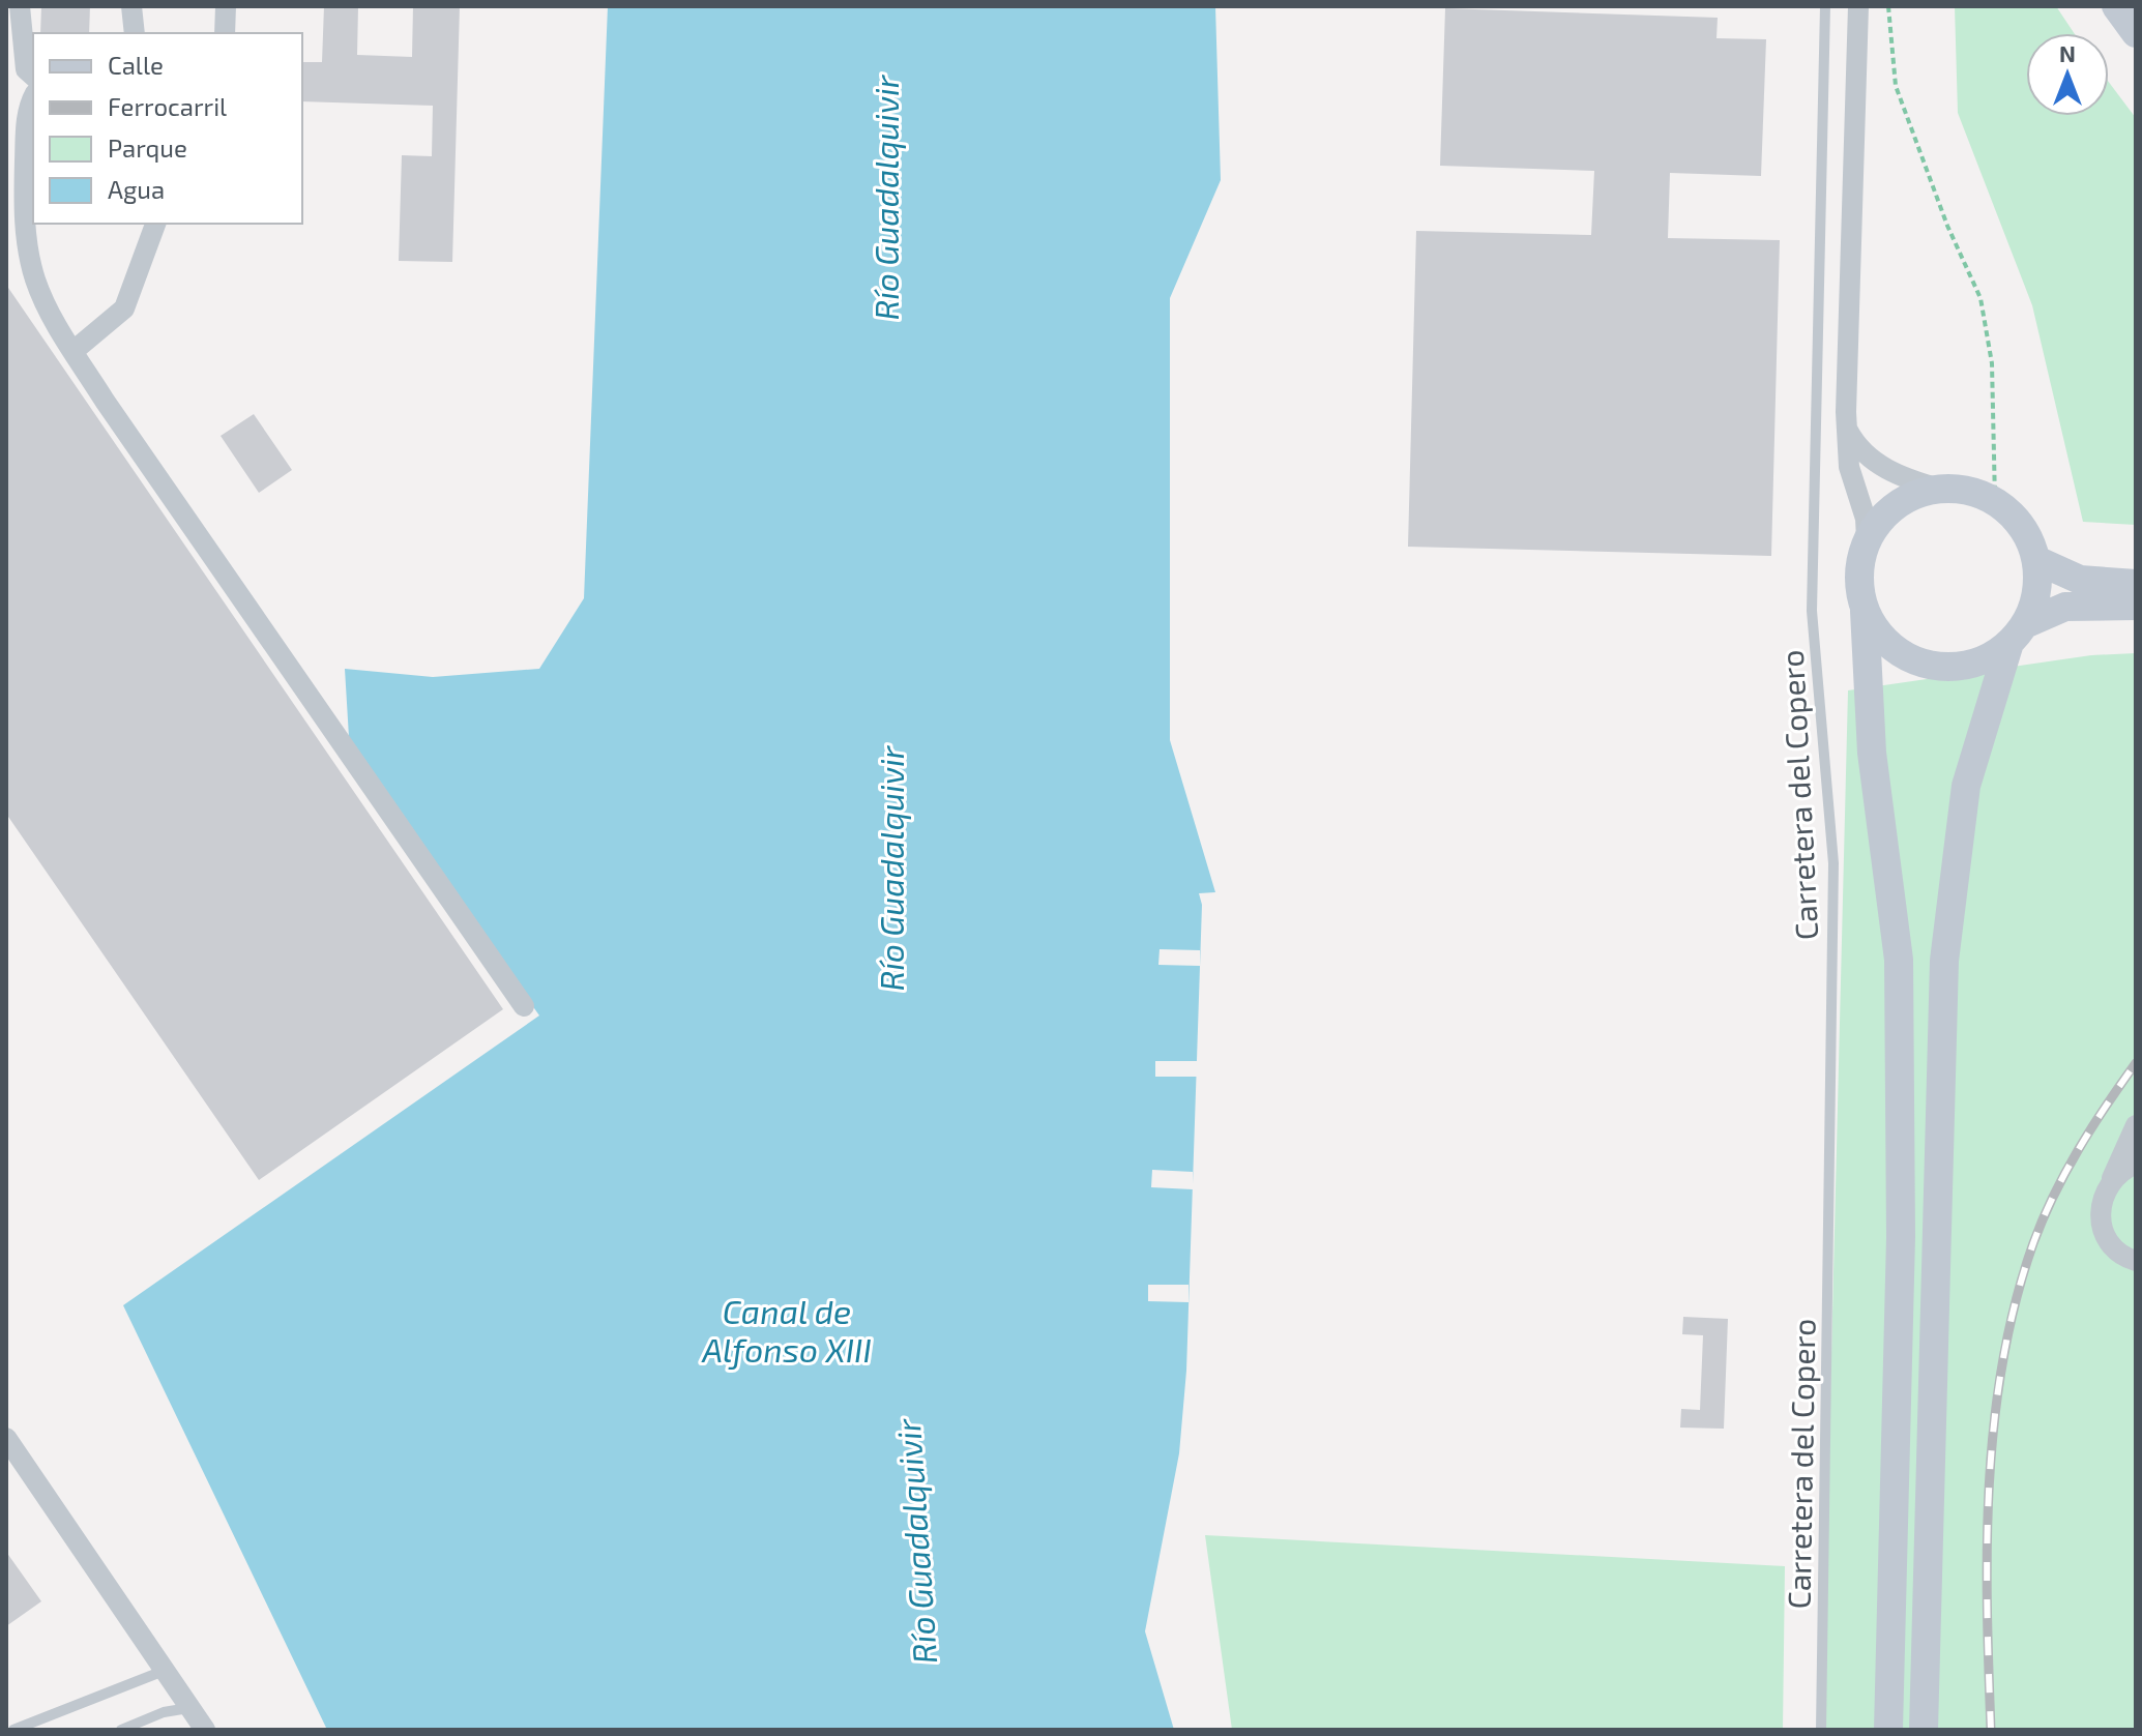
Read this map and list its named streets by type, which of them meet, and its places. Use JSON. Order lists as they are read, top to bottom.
{
  "streets": {
    "lane": ["Carretera del Copero"]
  },
  "water": ["Río Guadalquivir", "Canal de Alfonso XIII"],
  "legend": [
    "Calle",
    "Ferrocarril",
    "Parque",
    "Agua"
  ],
  "north": "top"
}
